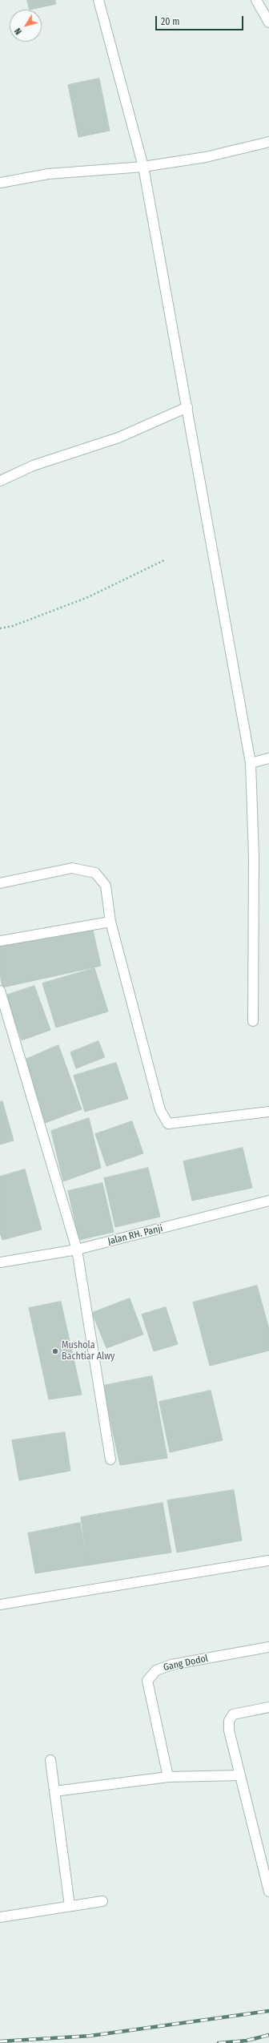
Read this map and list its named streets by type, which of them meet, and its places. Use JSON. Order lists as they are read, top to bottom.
{
  "streets": {
    "street": ["Jalan RH. Panji", "Gang Dodol"]
  },
  "places": ["Mushola Bachtiar Alwy"],
  "scale_bar": "20 m",
  "north": "bottom left"
}
